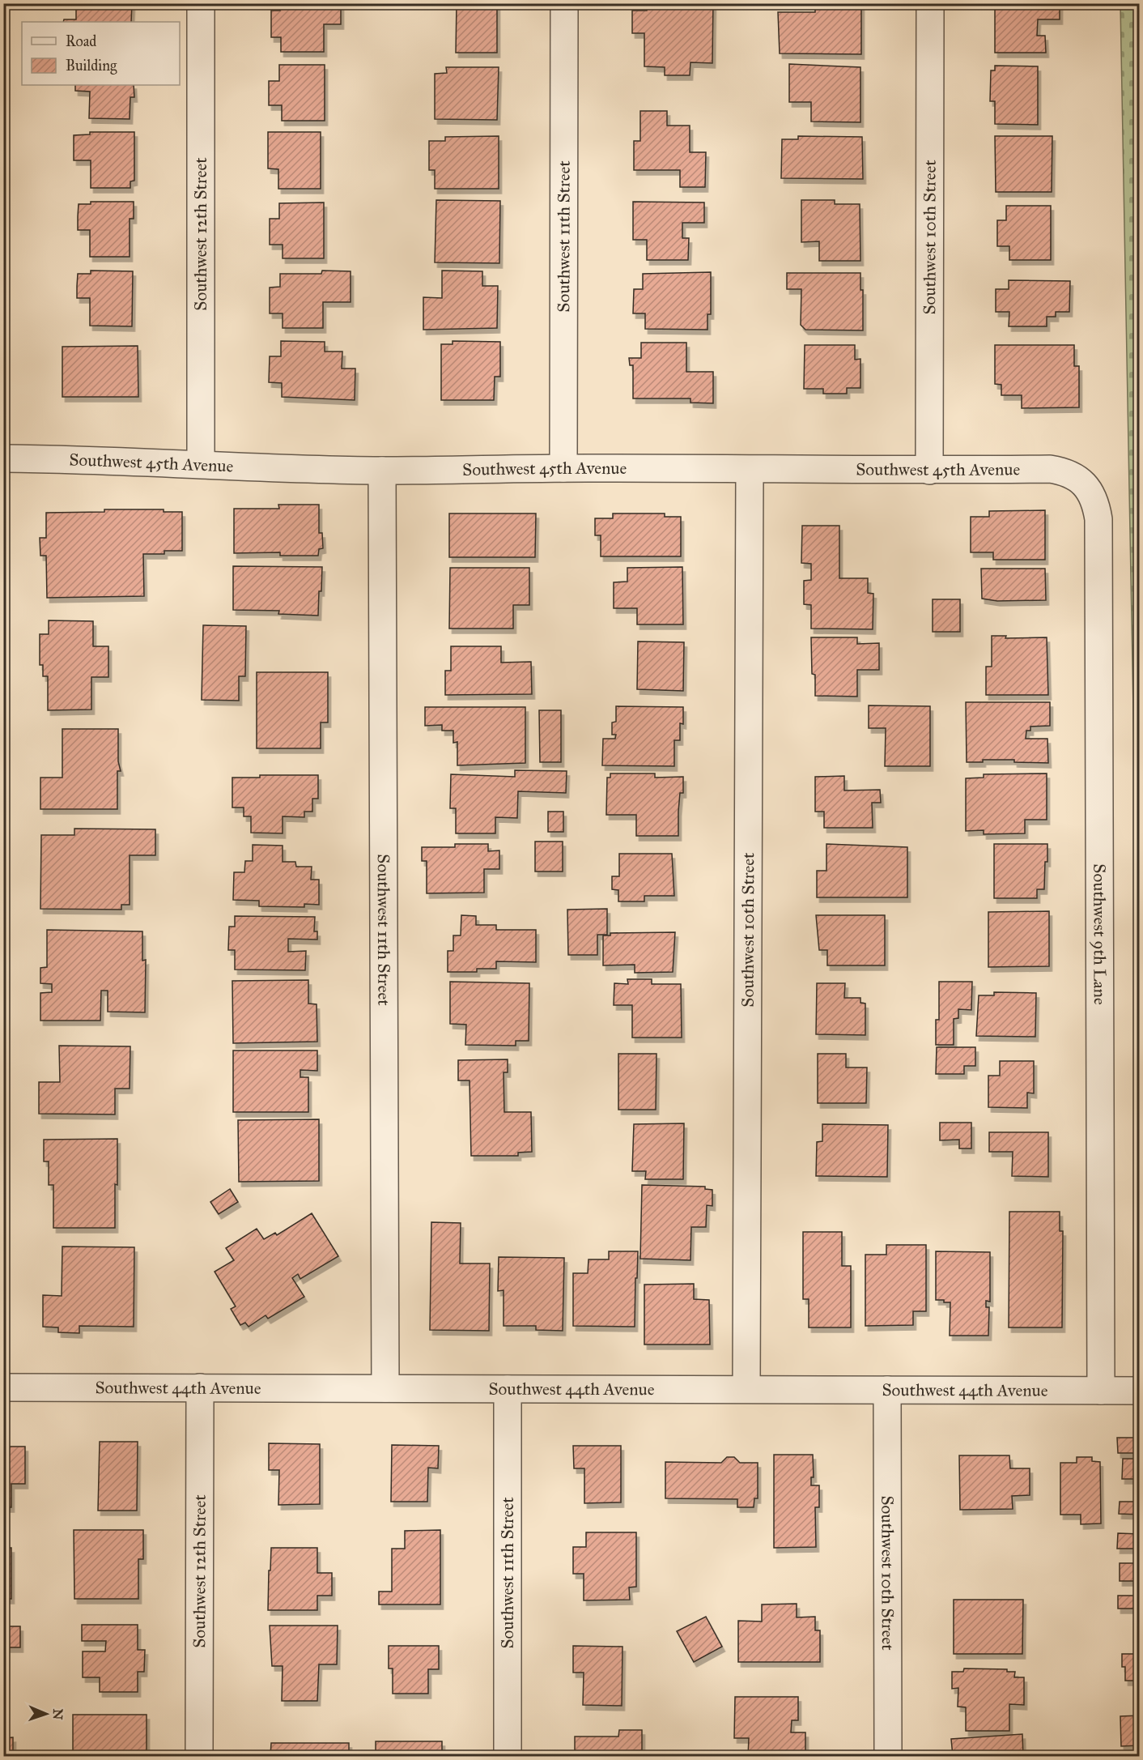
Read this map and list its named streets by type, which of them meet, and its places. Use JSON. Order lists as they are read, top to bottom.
{
  "streets": {
    "street": [
      "Southwest 12th Street",
      "Southwest 11th Street",
      "Southwest 10th Street",
      "Southwest 45th Avenue",
      "Southwest 9th Lane",
      "Southwest 44th Avenue"
    ]
  },
  "crossings": [
    ["Southwest 12th Street", "Southwest 45th Avenue"],
    ["Southwest 12th Street", "Southwest 44th Avenue"],
    ["Southwest 11th Street", "Southwest 45th Avenue"],
    ["Southwest 11th Street", "Southwest 44th Avenue"],
    ["Southwest 10th Street", "Southwest 45th Avenue"],
    ["Southwest 10th Street", "Southwest 44th Avenue"],
    ["Southwest 45th Avenue", "Southwest 9th Lane"],
    ["Southwest 9th Lane", "Southwest 44th Avenue"]
  ],
  "legend": ["Road", "Building"],
  "north": "right"
}
